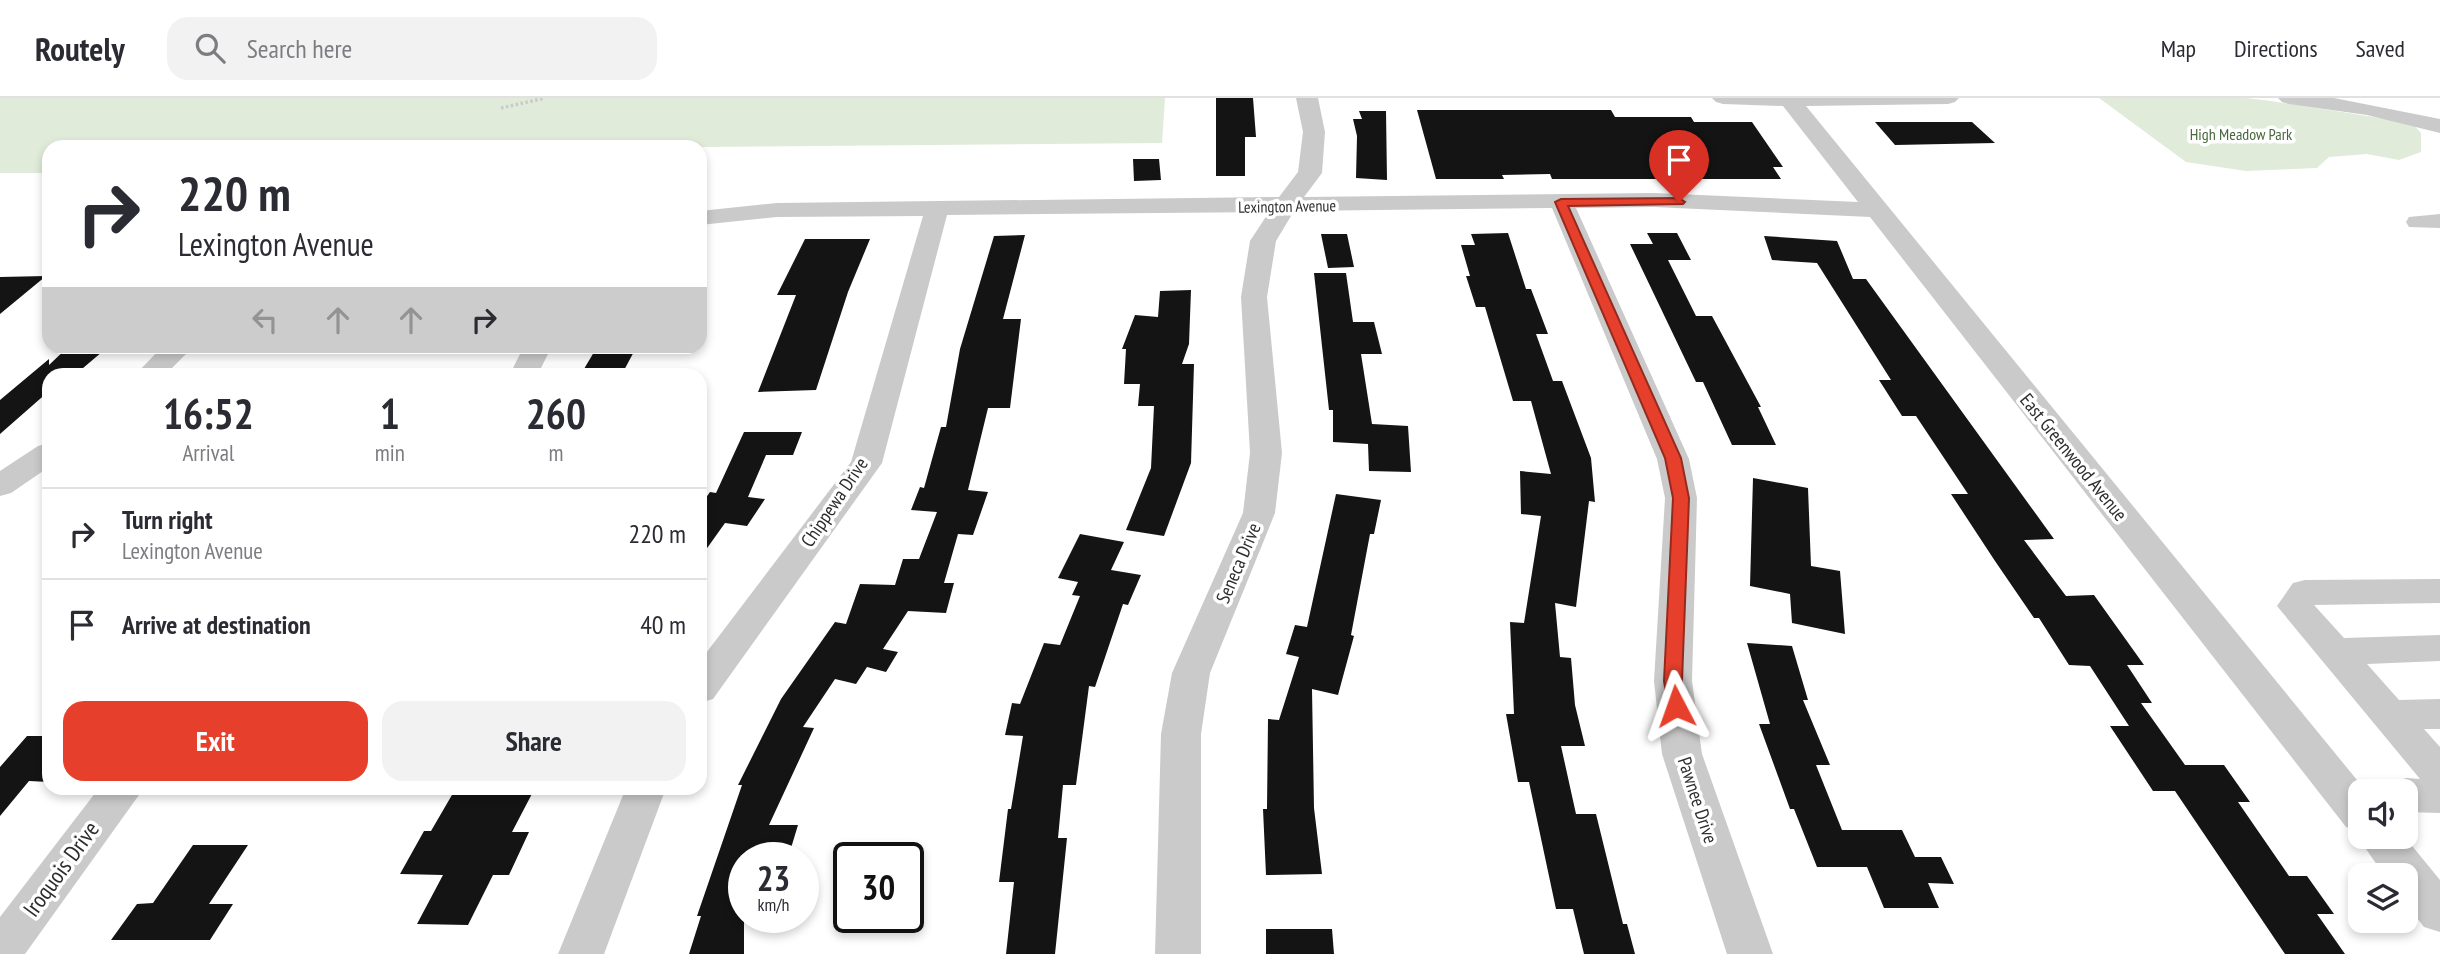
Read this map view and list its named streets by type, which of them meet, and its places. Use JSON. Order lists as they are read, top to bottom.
{
  "streets": {
    "street": [
      "Lexington Avenue",
      "East Greenwood Avenue",
      "Chippewa Drive",
      "Seneca Drive",
      "Pawnee Drive",
      "Iroquois Drive"
    ]
  },
  "crossings": [
    ["Lexington Avenue", "East Greenwood Avenue"],
    ["Lexington Avenue", "Chippewa Drive"],
    ["Lexington Avenue", "Seneca Drive"],
    ["Lexington Avenue", "Pawnee Drive"]
  ],
  "parks": ["High Meadow Park"],
  "page": {
    "header": "Routely",
    "search": "Search here",
    "nav": ["Map", "Directions", "Saved"],
    "turn": ["220 m", "Lexington Avenue"],
    "eta": [
      "16:52",
      "Arrival",
      "1",
      "min",
      "260",
      "m"
    ],
    "list": [
      {
        "name": "Turn right",
        "note": "Lexington Avenue",
        "value": "220 m"
      },
      {
        "name": "Arrive at destination",
        "value": "40 m"
      }
    ],
    "buttons": ["Exit", "Share"],
    "speed": "23 km/h",
    "limit": "30"
  }
}
